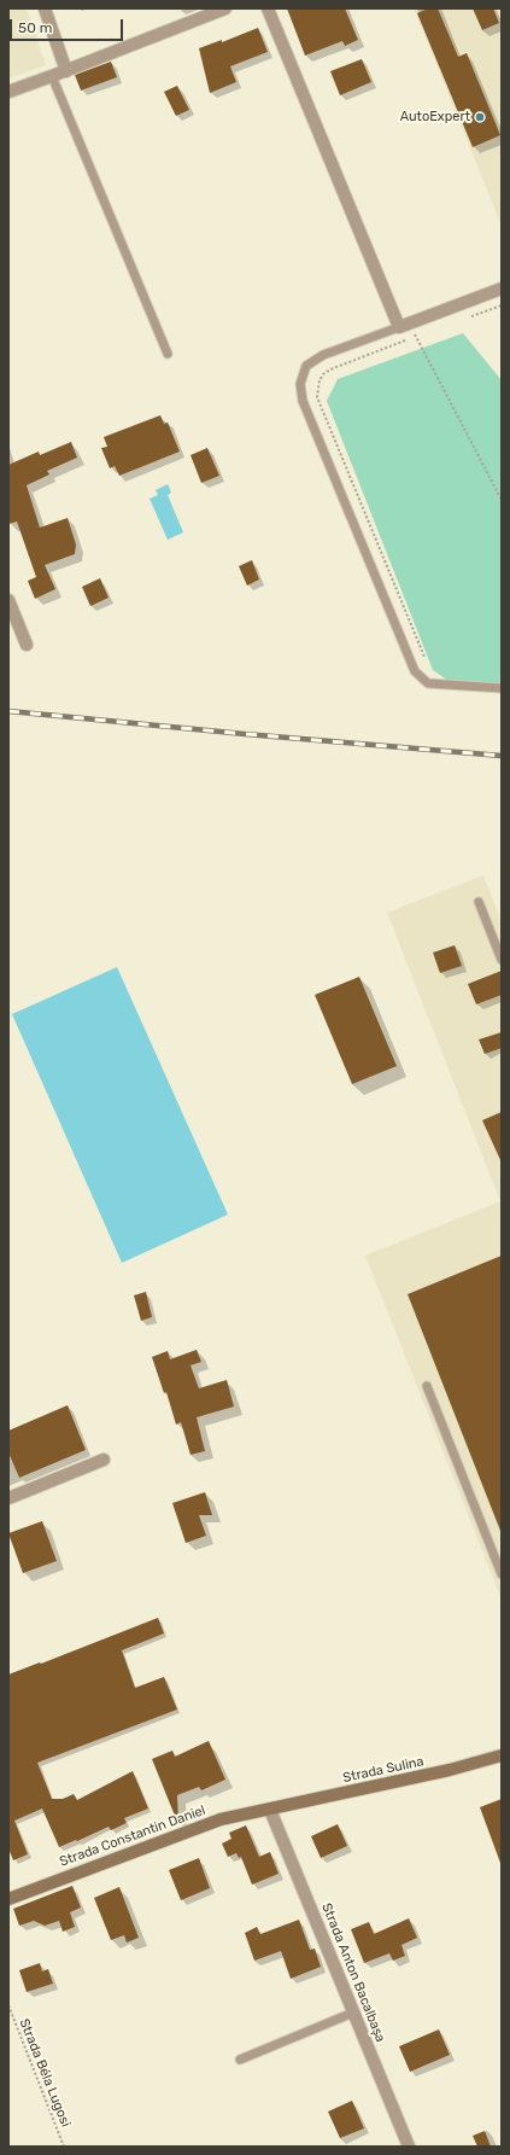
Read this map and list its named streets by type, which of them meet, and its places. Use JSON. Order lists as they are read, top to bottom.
{
  "streets": {
    "street": ["Strada Sulina", "Strada Constantin Daniel", "Strada Anton Bacalbașa"],
    "path": ["Strada Béla Lugosi"]
  },
  "crossings": [
    ["Strada Sulina", "Strada Constantin Daniel"],
    ["Strada Sulina", "Strada Anton Bacalbașa"],
    ["Strada Constantin Daniel", "Strada Anton Bacalbașa"]
  ],
  "places": ["AutoExpert"],
  "scale_bar": "50 m"
}
